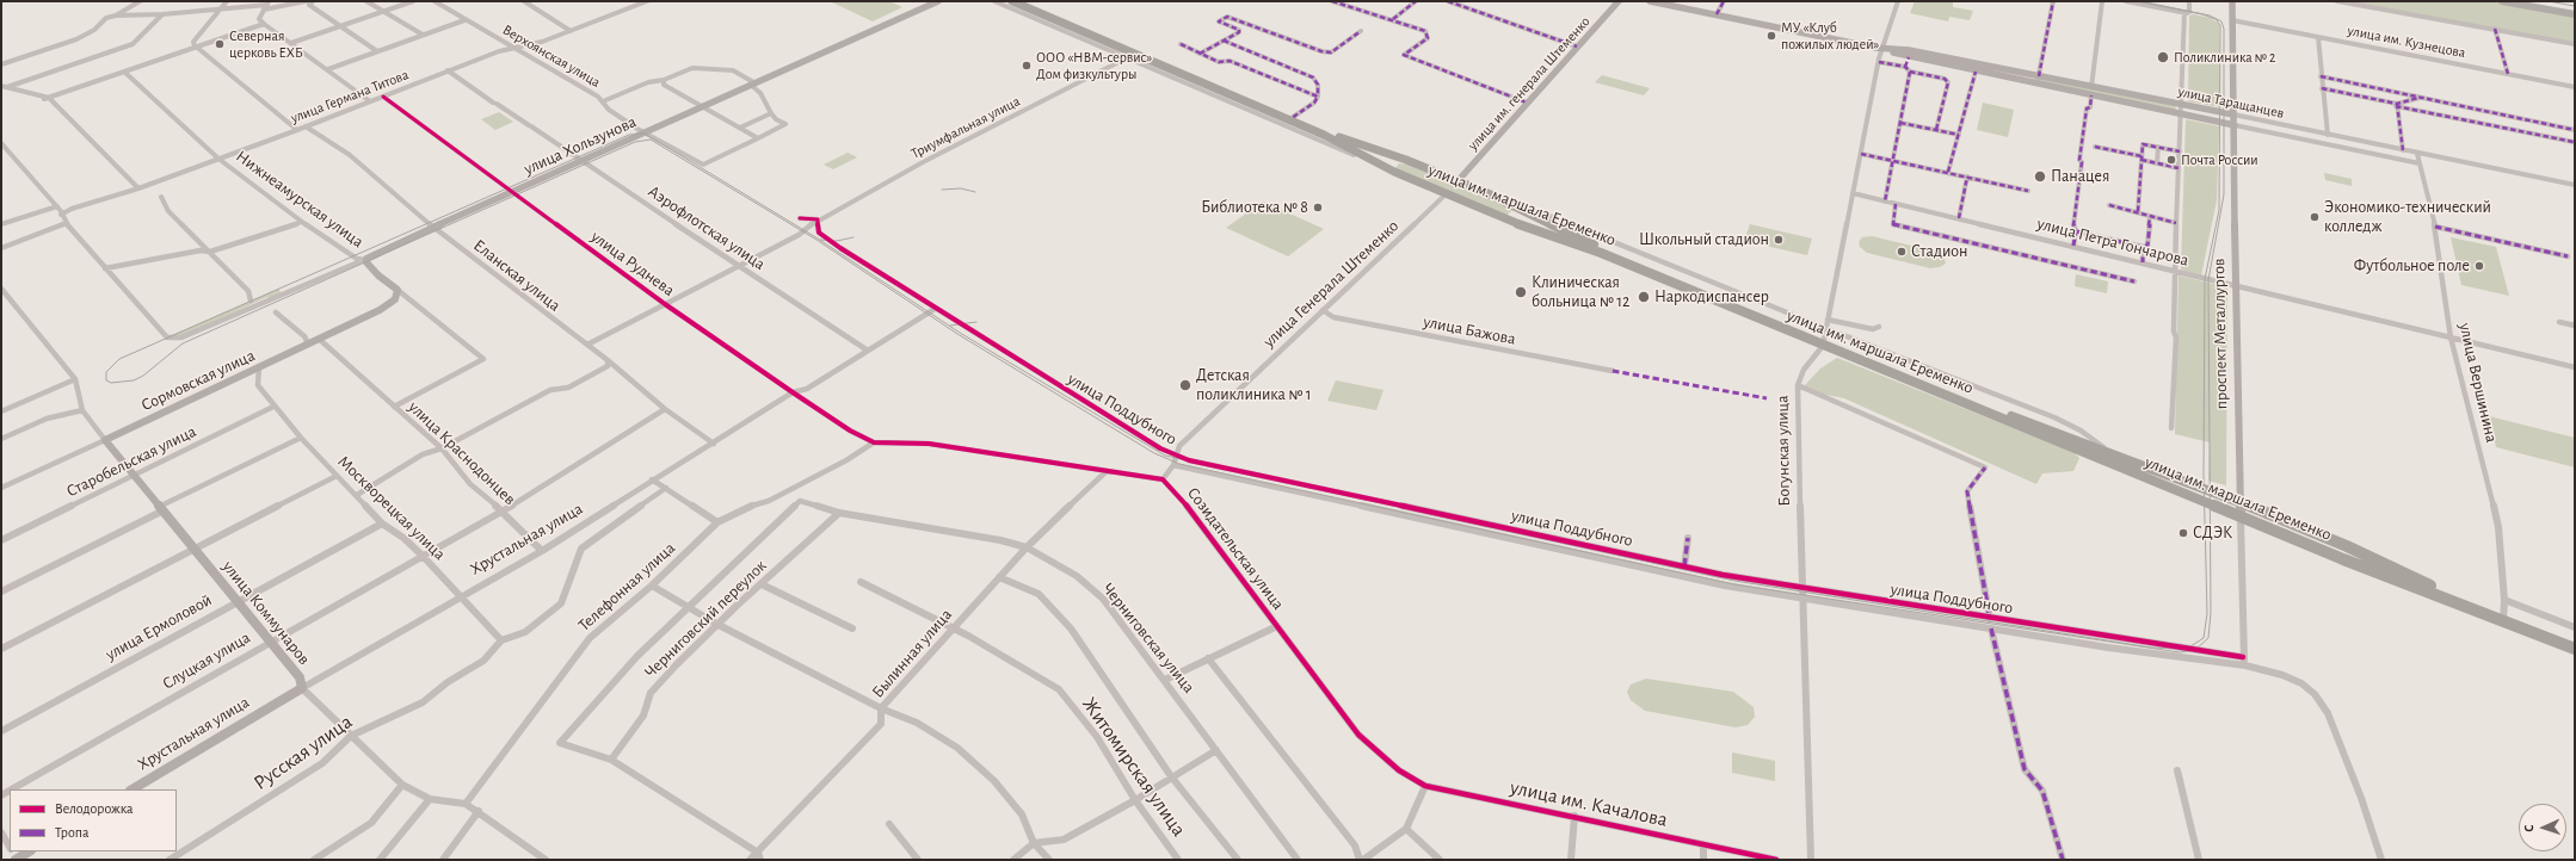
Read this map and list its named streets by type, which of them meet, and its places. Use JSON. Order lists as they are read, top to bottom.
{
  "streets": {
    "highway": ["улица им. маршала Еременко"],
    "street": [
      "улица им. Кузнецова",
      "Верхоянская улица",
      "улица им. генерала Штеменко",
      "улица Германа Титова",
      "улица Таращанцев",
      "Триумфальная улица",
      "улица Хользунова",
      "Нижнеамурская улица",
      "Аэрофлотская улица",
      "улица Петра Гончарова",
      "улица Руднева",
      "Еланская улица",
      "улица Генерала Штеменко",
      "улица Бажова",
      "проспект Металлургов",
      "Сормовская улица",
      "улица Вершинина",
      "улица Поддубного",
      "Богунская улица",
      "улица Краснодонцев",
      "Старобельская улица",
      "Москворецкая улица",
      "Хрустальная улица",
      "Созидательская улица",
      "Телефонная улица",
      "улица Коммунаров",
      "Черниговский переулок",
      "улица Ермоловой",
      "Черниговская улица",
      "Былинная улица",
      "Слуцкая улица",
      "Русская улица",
      "Житомирская улица",
      "улица им. Качалова"
    ]
  },
  "crossings": [
    ["улица им. Кузнецова", "проспект Металлургов"],
    ["Верхоянская улица", "улица Германа Титова"],
    ["Верхоянская улица", "улица Хользунова"],
    ["улица им. генерала Штеменко", "улица им. маршала Еременко"],
    ["улица Германа Титова", "Нижнеамурская улица"],
    ["улица Германа Титова", "Аэрофлотская улица"],
    ["улица Германа Титова", "улица Руднева"],
    ["улица Германа Титова", "Еланская улица"],
    ["улица Таращанцев", "проспект Металлургов"],
    ["улица Таращанцев", "улица Вершинина"],
    ["Триумфальная улица", "улица им. маршала Еременко"],
    ["Триумфальная улица", "Аэрофлотская улица"],
    ["Триумфальная улица", "улица Руднева"],
    ["Триумфальная улица", "Еланская улица"],
    ["улица Хользунова", "Нижнеамурская улица"],
    ["улица Хользунова", "Аэрофлотская улица"],
    ["улица Хользунова", "улица Руднева"],
    ["улица Хользунова", "Еланская улица"],
    ["Нижнеамурская улица", "Сормовская улица"],
    ["Нижнеамурская улица", "улица Краснодонцев"],
    ["улица им. маршала Еременко", "улица Генерала Штеменко"],
    ["улица им. маршала Еременко", "проспект Металлургов"],
    ["улица им. маршала Еременко", "улица Вершинина"],
    ["улица им. маршала Еременко", "Богунская улица"],
    ["Аэрофлотская улица", "Хрустальная улица"],
    ["улица Петра Гончарова", "проспект Металлургов"],
    ["улица Петра Гончарова", "улица Вершинина"],
    ["улица Руднева", "Хрустальная улица"],
    ["улица Руднева", "Телефонная улица"],
    ["Еланская улица", "Хрустальная улица"],
    ["Еланская улица", "Слуцкая улица"],
    ["улица Генерала Штеменко", "улица Бажова"],
    ["улица Генерала Штеменко", "улица Поддубного"],
    ["улица Генерала Штеменко", "Созидательская улица"],
    ["проспект Металлургов", "улица Поддубного"],
    ["Сормовская улица", "улица Краснодонцев"],
    ["Сормовская улица", "Москворецкая улица"],
    ["Сормовская улица", "улица Коммунаров"],
    ["улица Поддубного", "Богунская улица"],
    ["улица Поддубного", "Хрустальная улица"],
    ["улица Краснодонцев", "Хрустальная улица"],
    ["улица Краснодонцев", "Слуцкая улица"],
    ["Старобельская улица", "Москворецкая улица"],
    ["Старобельская улица", "улица Коммунаров"],
    ["Москворецкая улица", "Хрустальная улица"],
    ["Москворецкая улица", "улица Ермоловой"],
    ["Москворецкая улица", "Слуцкая улица"],
    ["Москворецкая улица", "Русская улица"],
    ["Хрустальная улица", "улица Коммунаров"],
    ["Созидательская улица", "улица им. Качалова"],
    ["Телефонная улица", "улица Коммунаров"],
    ["улица Коммунаров", "улица Ермоловой"],
    ["улица Коммунаров", "Слуцкая улица"],
    ["улица Коммунаров", "Русская улица"],
    ["Черниговский переулок", "Черниговская улица"],
    ["Черниговская улица", "Былинная улица"],
    ["Былинная улица", "Житомирская улица"]
  ],
  "places": [
    "МУ «Клуб пожилых людей»",
    "Северная церковь ЕХБ",
    "Поликлиника № 2",
    "ООО «НВМ-сервис» Дом физкультуры",
    "Почта России",
    "Панацея",
    "Библиотека № 8",
    "Экономико-технический колледж",
    "Школьный стадион",
    "Стадион",
    "Футбольное поле",
    "Клиническая больница № 12",
    "Наркодиспансер",
    "Детская поликлиника № 1",
    "СДЭК"
  ],
  "legend": ["Велодорожка", "Тропа"],
  "north": "left"
}
